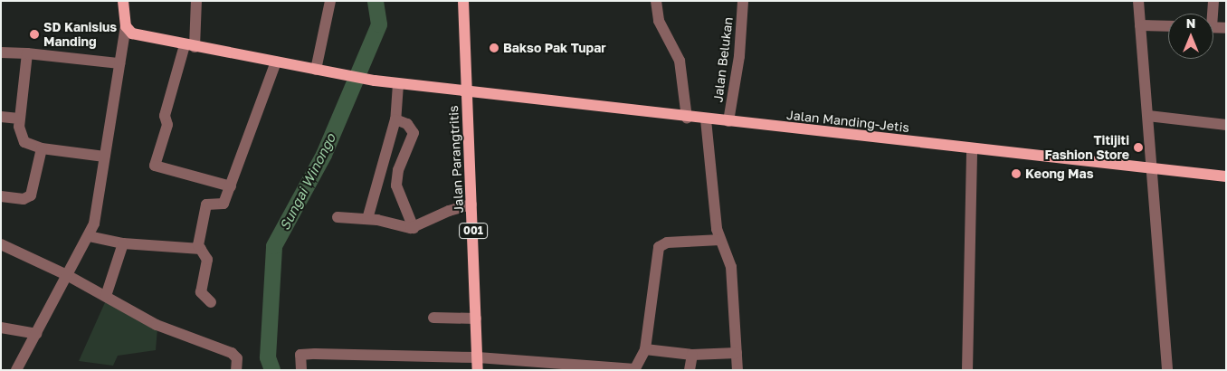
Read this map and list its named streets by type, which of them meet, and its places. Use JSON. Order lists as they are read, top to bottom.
{
  "streets": {
    "main road": ["Jalan Manding-Jetis", "Jalan Parangtritis", "001"],
    "street": ["Jalan Belukan"]
  },
  "crossings": [
    ["Jalan Belukan", "Jalan Manding-Jetis"],
    ["Jalan Manding-Jetis", "Jalan Parangtritis"]
  ],
  "water": ["Sungai Winongo"],
  "places": [
    "SD Kanisius Manding",
    "Bakso Pak Tupar",
    "Titijiti Fashion Store",
    "Keong Mas"
  ],
  "north": "top"
}
